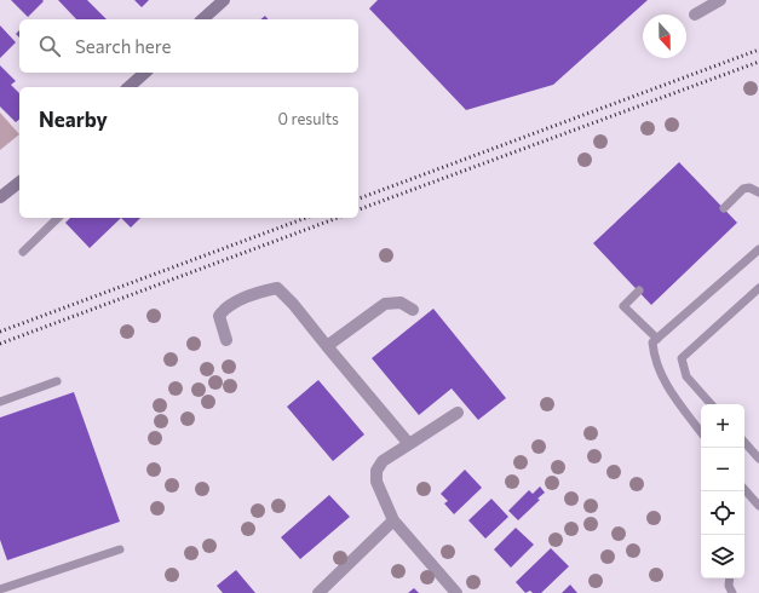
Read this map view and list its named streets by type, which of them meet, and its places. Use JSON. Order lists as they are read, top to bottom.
{
  "north": "bottom",
  "page": {
    "search": "Search here",
    "heading": ["Nearby", "0 results"],
    "map_buttons": ["+", "−"]
  }
}
